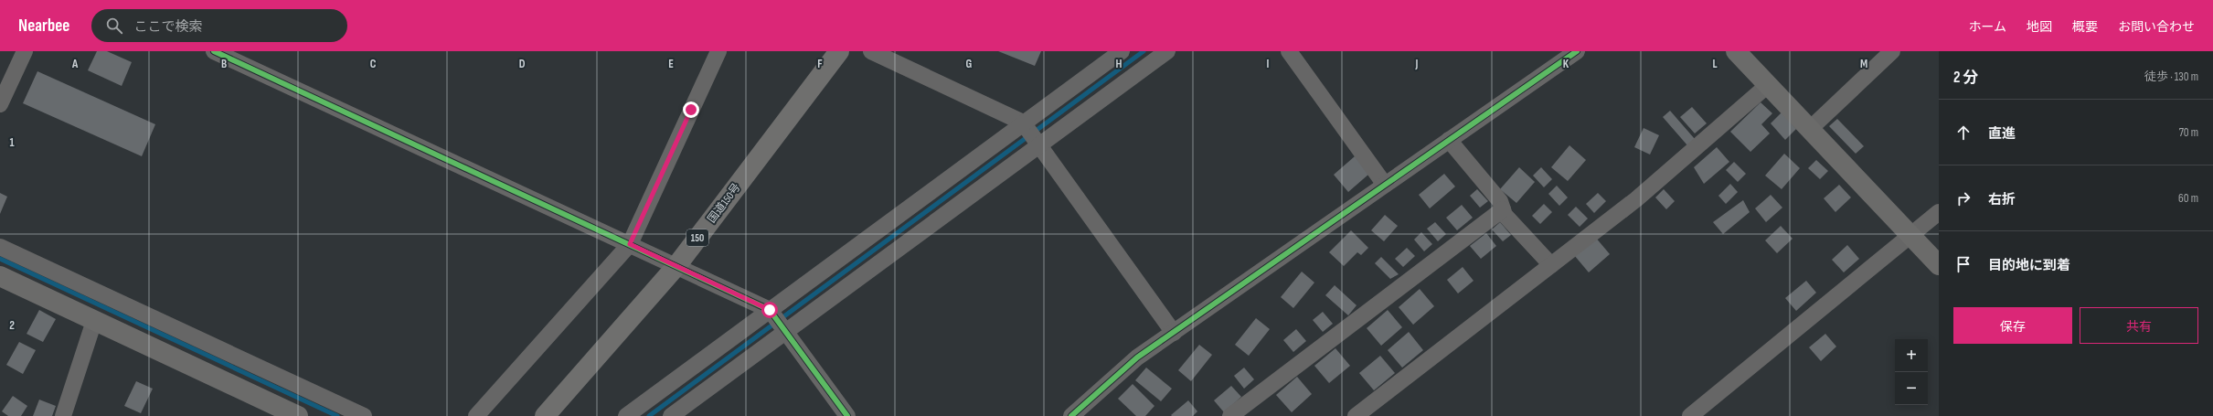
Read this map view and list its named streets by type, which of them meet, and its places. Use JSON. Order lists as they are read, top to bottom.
{
  "streets": {
    "highway": ["国道150号", "150"]
  },
  "page": {
    "header": "Nearbee",
    "search": "ここで検索",
    "nav": [
      "ホーム",
      "地図",
      "概要",
      "お問い合わせ"
    ],
    "heading": ["2 分", "徒歩 · 130 m"],
    "list": [
      ["直進", "70 m"],
      ["右折", "60 m"],
      "目的地に到着"
    ],
    "buttons": ["保存", "共有"],
    "map_buttons": ["+", "−"]
  },
  "grid": {
    "columns": [
      "A",
      "B",
      "C",
      "D",
      "E",
      "F",
      "G",
      "H",
      "I",
      "J",
      "K",
      "L",
      "M"
    ],
    "rows": ["1", "2"]
  }
}
